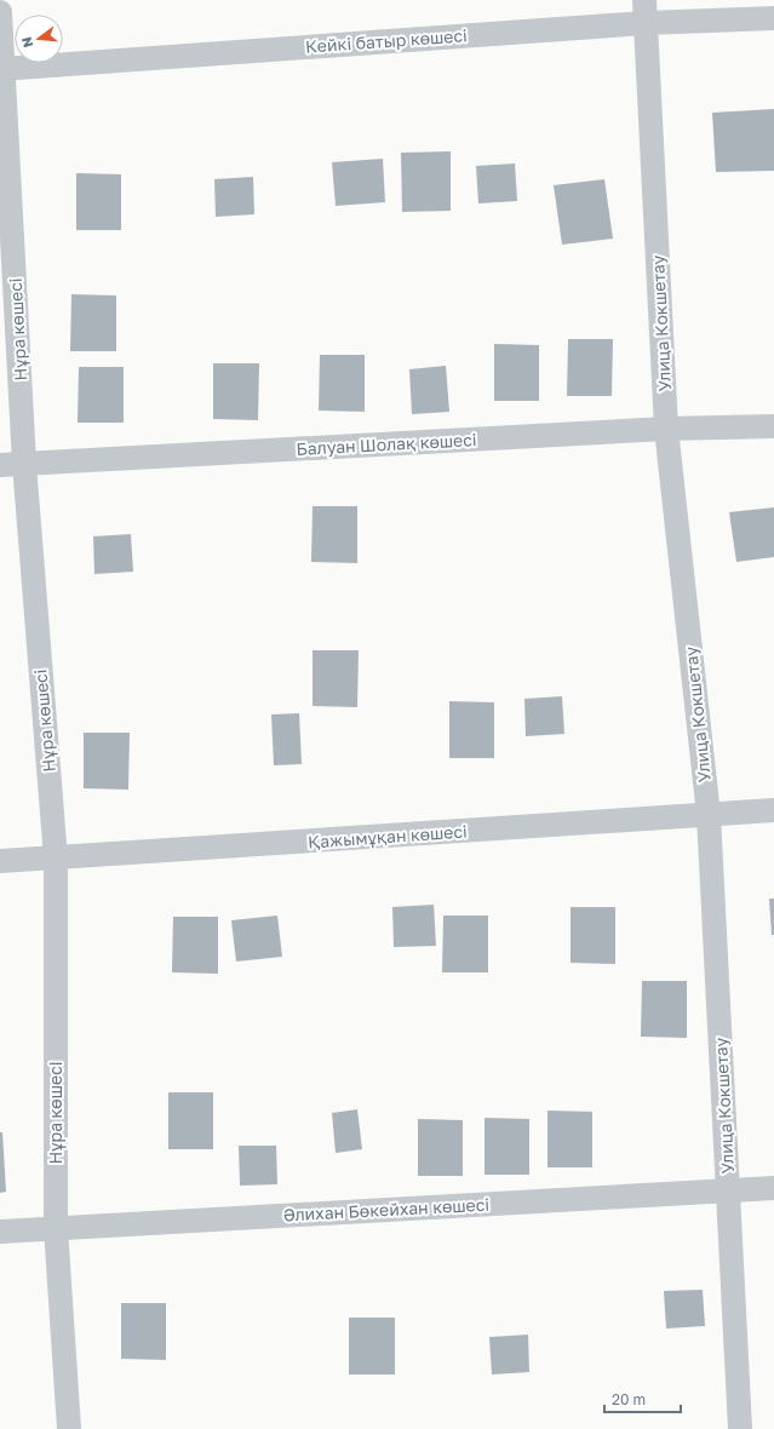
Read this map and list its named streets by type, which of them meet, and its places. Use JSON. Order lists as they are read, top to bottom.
{
  "streets": {
    "street": [
      "Кейкі батыр көшесі",
      "Улица Кокшетау",
      "Нұра көшесі",
      "Балуан Шолақ көшесі",
      "Қажымұқан көшесі",
      "Әлихан Бөкейхан көшесі"
    ]
  },
  "crossings": [
    ["Кейкі батыр көшесі", "Улица Кокшетау"],
    ["Кейкі батыр көшесі", "Нұра көшесі"],
    ["Улица Кокшетау", "Балуан Шолақ көшесі"],
    ["Улица Кокшетау", "Қажымұқан көшесі"],
    ["Улица Кокшетау", "Әлихан Бөкейхан көшесі"],
    ["Нұра көшесі", "Балуан Шолақ көшесі"],
    ["Нұра көшесі", "Қажымұқан көшесі"],
    ["Нұра көшесі", "Әлихан Бөкейхан көшесі"]
  ],
  "scale_bar": "20 m",
  "north": "left"
}
